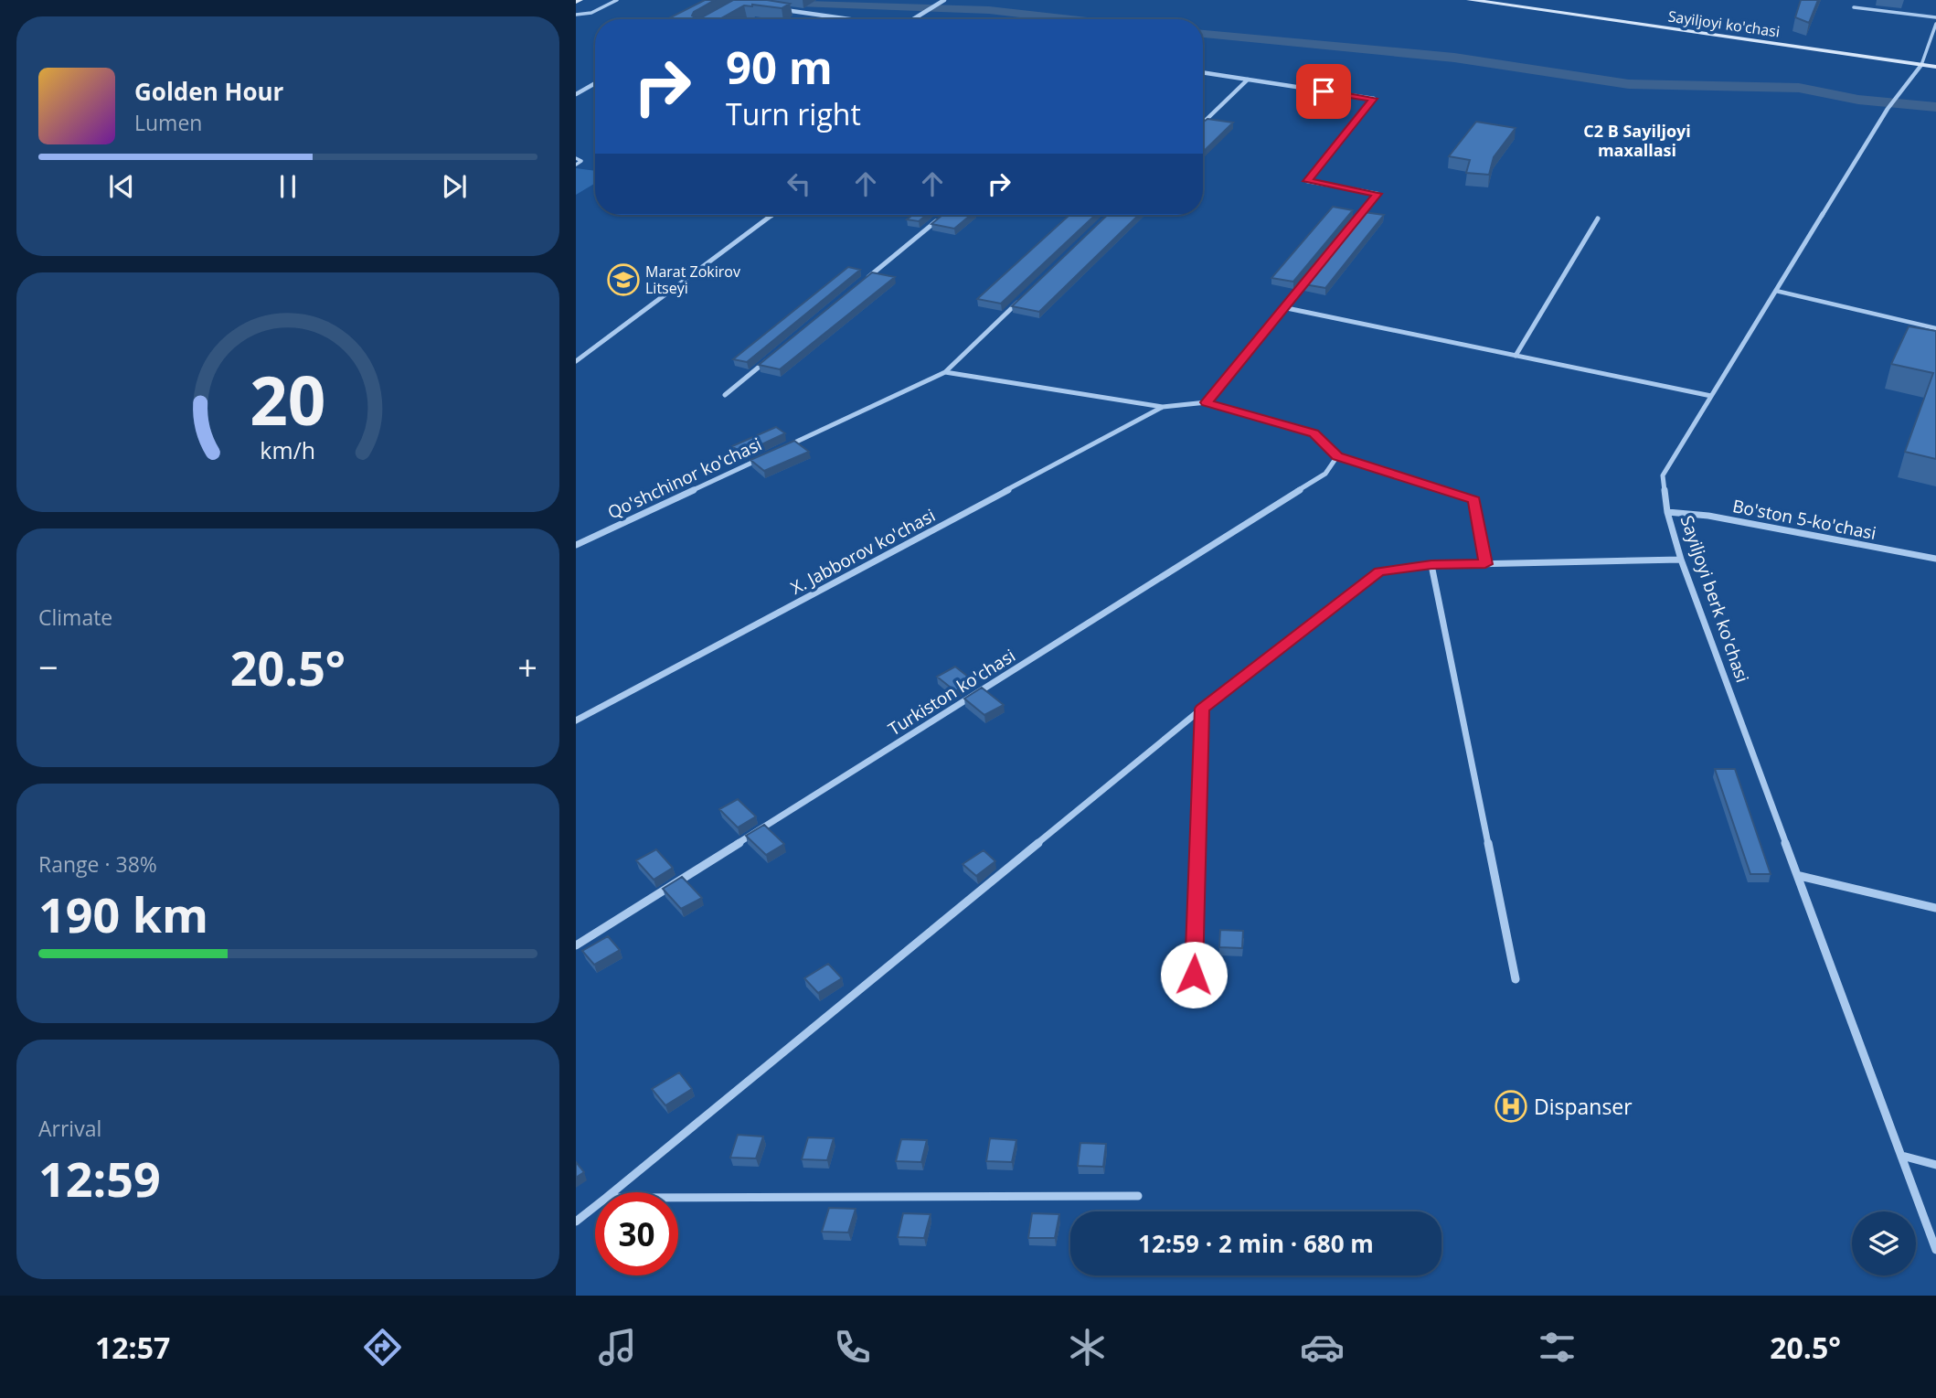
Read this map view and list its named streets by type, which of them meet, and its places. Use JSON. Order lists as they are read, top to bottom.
{
  "streets": {
    "main road": ["Sayiljoyi ko'chasi"],
    "street": [
      "Qo'shchinor ko'chasi",
      "Bo'ston 5-ko'chasi",
      "X. Jabborov ko'chasi",
      "Sayiljoyi berk ko'chasi",
      "Turkiston ko'chasi"
    ]
  },
  "crossings": [
    ["Sayiljoyi ko'chasi", "Sayiljoyi berk ko'chasi"],
    ["Bo'ston 5-ko'chasi", "Sayiljoyi berk ko'chasi"]
  ],
  "districts": ["C2 B Sayiljoyi maxallasi"],
  "places": {
    "school or university": ["Marat Zokirov Litseyi"],
    "hospital": ["Dispanser"]
  },
  "page": {
    "turn": ["90 m", "Turn right"],
    "song": ["Golden Hour", "Lumen"],
    "tile": [
      "Climate",
      ["Range · 38%", "190 km"],
      ["Arrival", "12:59"]
    ],
    "heat": ["−", "20.5°", "+"],
    "limit": "30",
    "trip": "12:59 · 2 min · 680 m",
    "tabs": ["12:57", "20.5°"],
    "gauge": ["20", "km/h"]
  }
}
